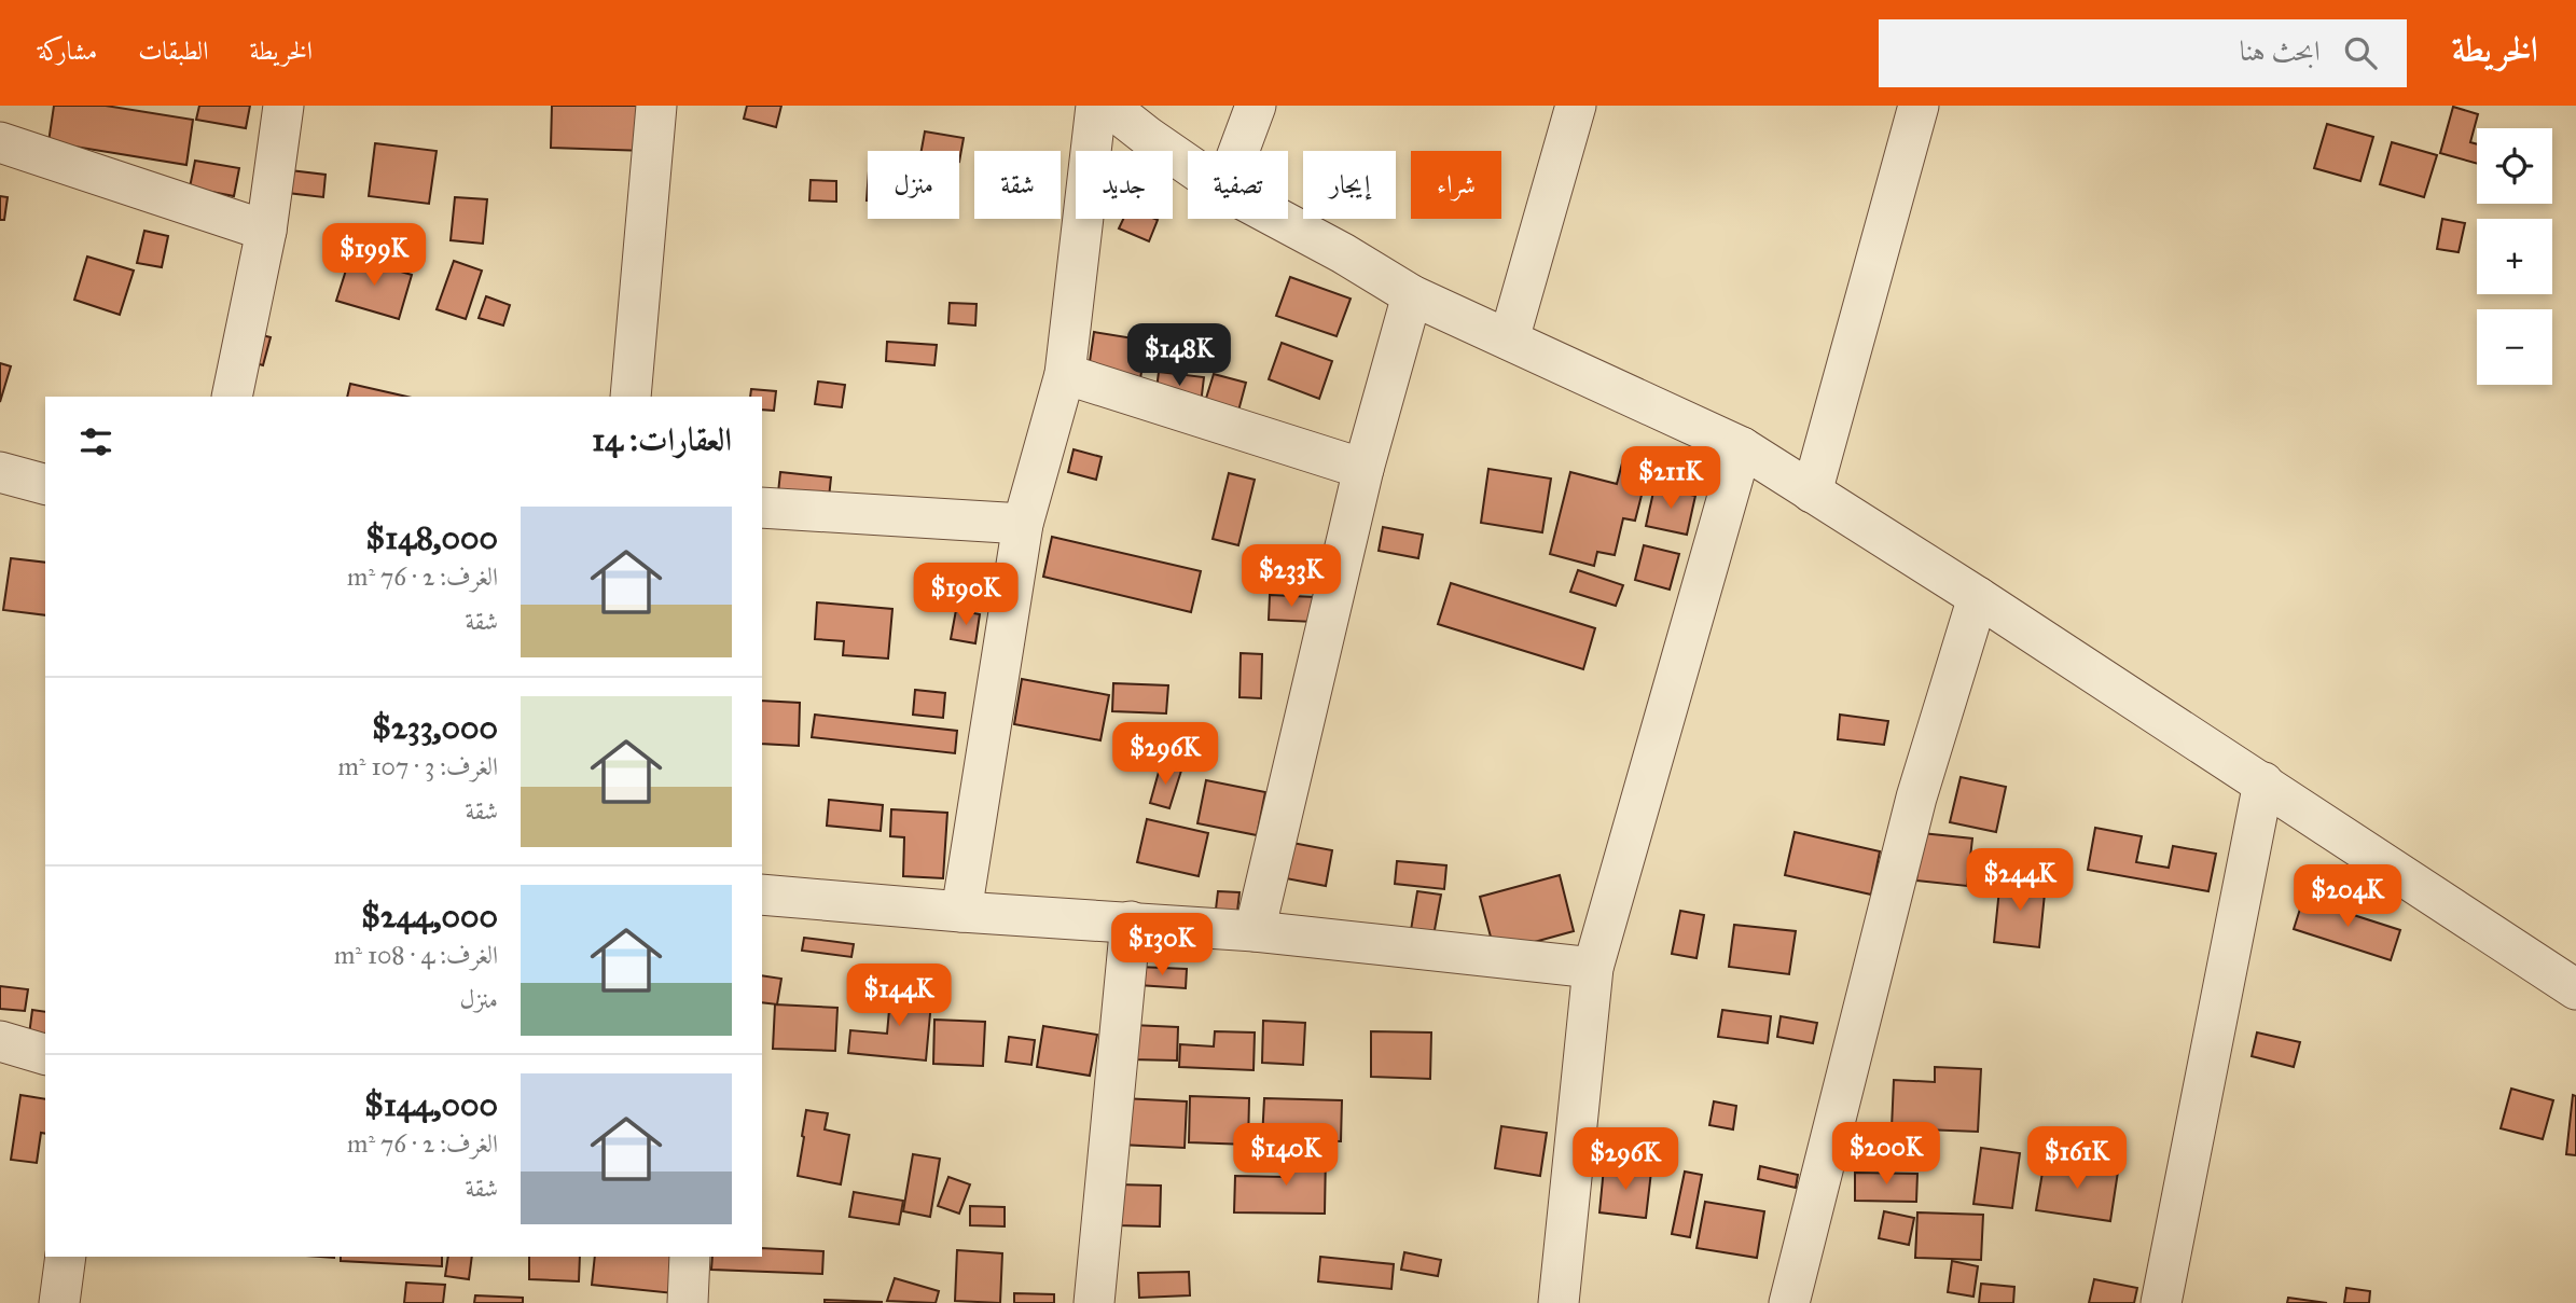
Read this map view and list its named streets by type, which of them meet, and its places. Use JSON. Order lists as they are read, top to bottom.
{
  "page": {
    "header": "الخريطة",
    "search": "ابحث هنا",
    "nav": ["الخريطة", "الطبقات", "مشاركة"],
    "map_buttons": ["+", "−"],
    "chip": [
      "شراء",
      "إيجار",
      "تصفية",
      "جديد",
      "شقة",
      "منزل"
    ],
    "price": [
      "$199K",
      "$148K",
      "$211K",
      "$233K",
      "$190K",
      "$296K",
      "$244K",
      "$204K",
      "$130K",
      "$144K",
      "$200K",
      "$140K",
      "$161K",
      "$296K"
    ],
    "heading": "العقارات: 14",
    "list": [
      {
        "name": "$148,000",
        "note": "الغرف: 2 · 76 m² · شقة"
      },
      {
        "name": "$233,000",
        "note": "الغرف: 3 · 107 m² · شقة"
      },
      {
        "name": "$244,000",
        "note": "الغرف: 4 · 108 m² · منزل"
      },
      {
        "name": "$144,000",
        "note": "الغرف: 2 · 76 m² · شقة"
      }
    ]
  }
}
